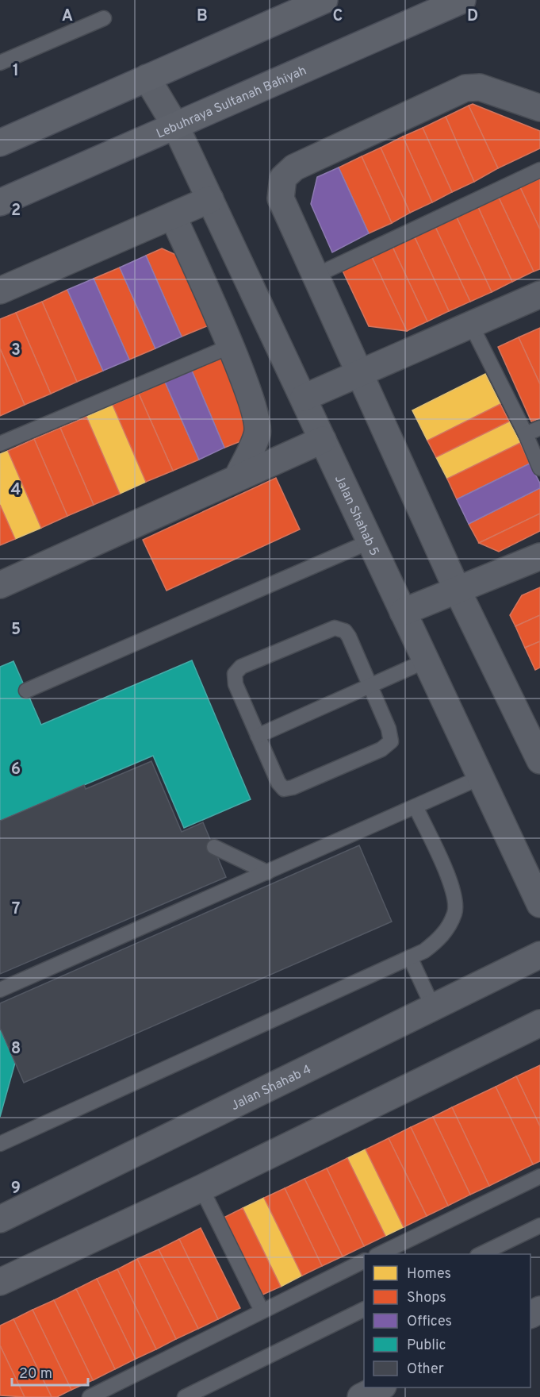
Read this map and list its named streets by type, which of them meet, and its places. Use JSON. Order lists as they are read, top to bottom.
{
  "streets": {
    "main road": ["Lebuhraya Sultanah Bahiyah"],
    "street": ["Jalan Shahab 5", "Jalan Shahab 4"]
  },
  "crossings": [
    ["Lebuhraya Sultanah Bahiyah", "Jalan Shahab 5"]
  ],
  "legend": [
    "Homes",
    "Shops",
    "Offices",
    "Public",
    "Other"
  ],
  "scale_bar": "20 m",
  "grid": {
    "columns": [
      "A",
      "B",
      "C",
      "D"
    ],
    "rows": [
      "1",
      "2",
      "3",
      "4",
      "5",
      "6",
      "7",
      "8",
      "9"
    ]
  }
}
